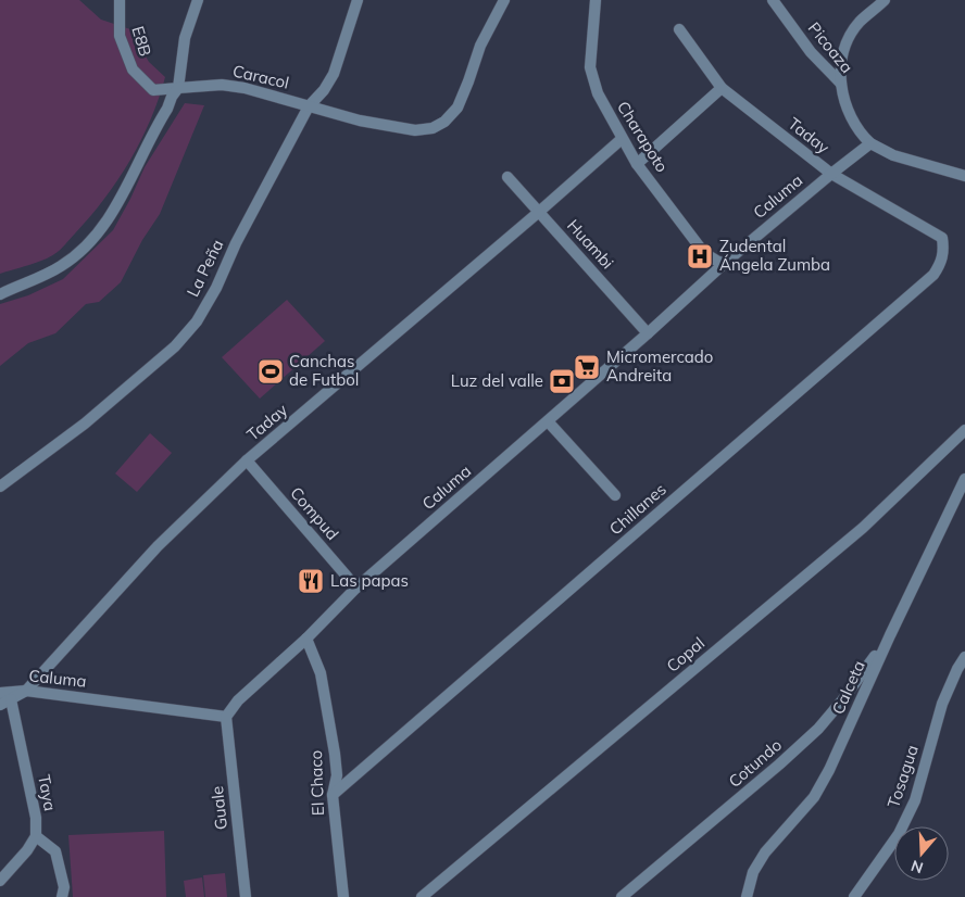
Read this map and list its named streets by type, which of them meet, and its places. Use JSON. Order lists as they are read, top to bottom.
{
  "streets": {
    "street": [
      "E8B",
      "Picoaza",
      "Caracol",
      "Taday",
      "Charapoto",
      "Caluma",
      "Huambi",
      "La Peña",
      "Chillanes",
      "Compud",
      "Copal",
      "Calceta",
      "Cotundo",
      "Tosagua",
      "El Chaco",
      "Taya",
      "Guale"
    ]
  },
  "crossings": [
    ["E8B", "Caracol"],
    ["Picoaza", "Caluma"],
    ["Caracol", "La Peña"],
    ["Taday", "Charapoto"],
    ["Taday", "Caluma"],
    ["Taday", "Huambi"],
    ["Taday", "Chillanes"],
    ["Taday", "Compud"],
    ["Taday", "Taya"],
    ["Charapoto", "Caluma"],
    ["Caluma", "Huambi"],
    ["Caluma", "Compud"],
    ["Caluma", "El Chaco"],
    ["Caluma", "Guale"],
    ["Chillanes", "El Chaco"],
    ["Calceta", "Cotundo"]
  ],
  "places": {
    "hospital": ["Zudental Ángela Zumba"],
    "supermarket": ["Micromercado Andreita"],
    "sports": ["Canchas de Futbol"],
    "bank": ["Luz del valle"],
    "restaurant": ["Las papas"]
  },
  "north": "bottom"
}
